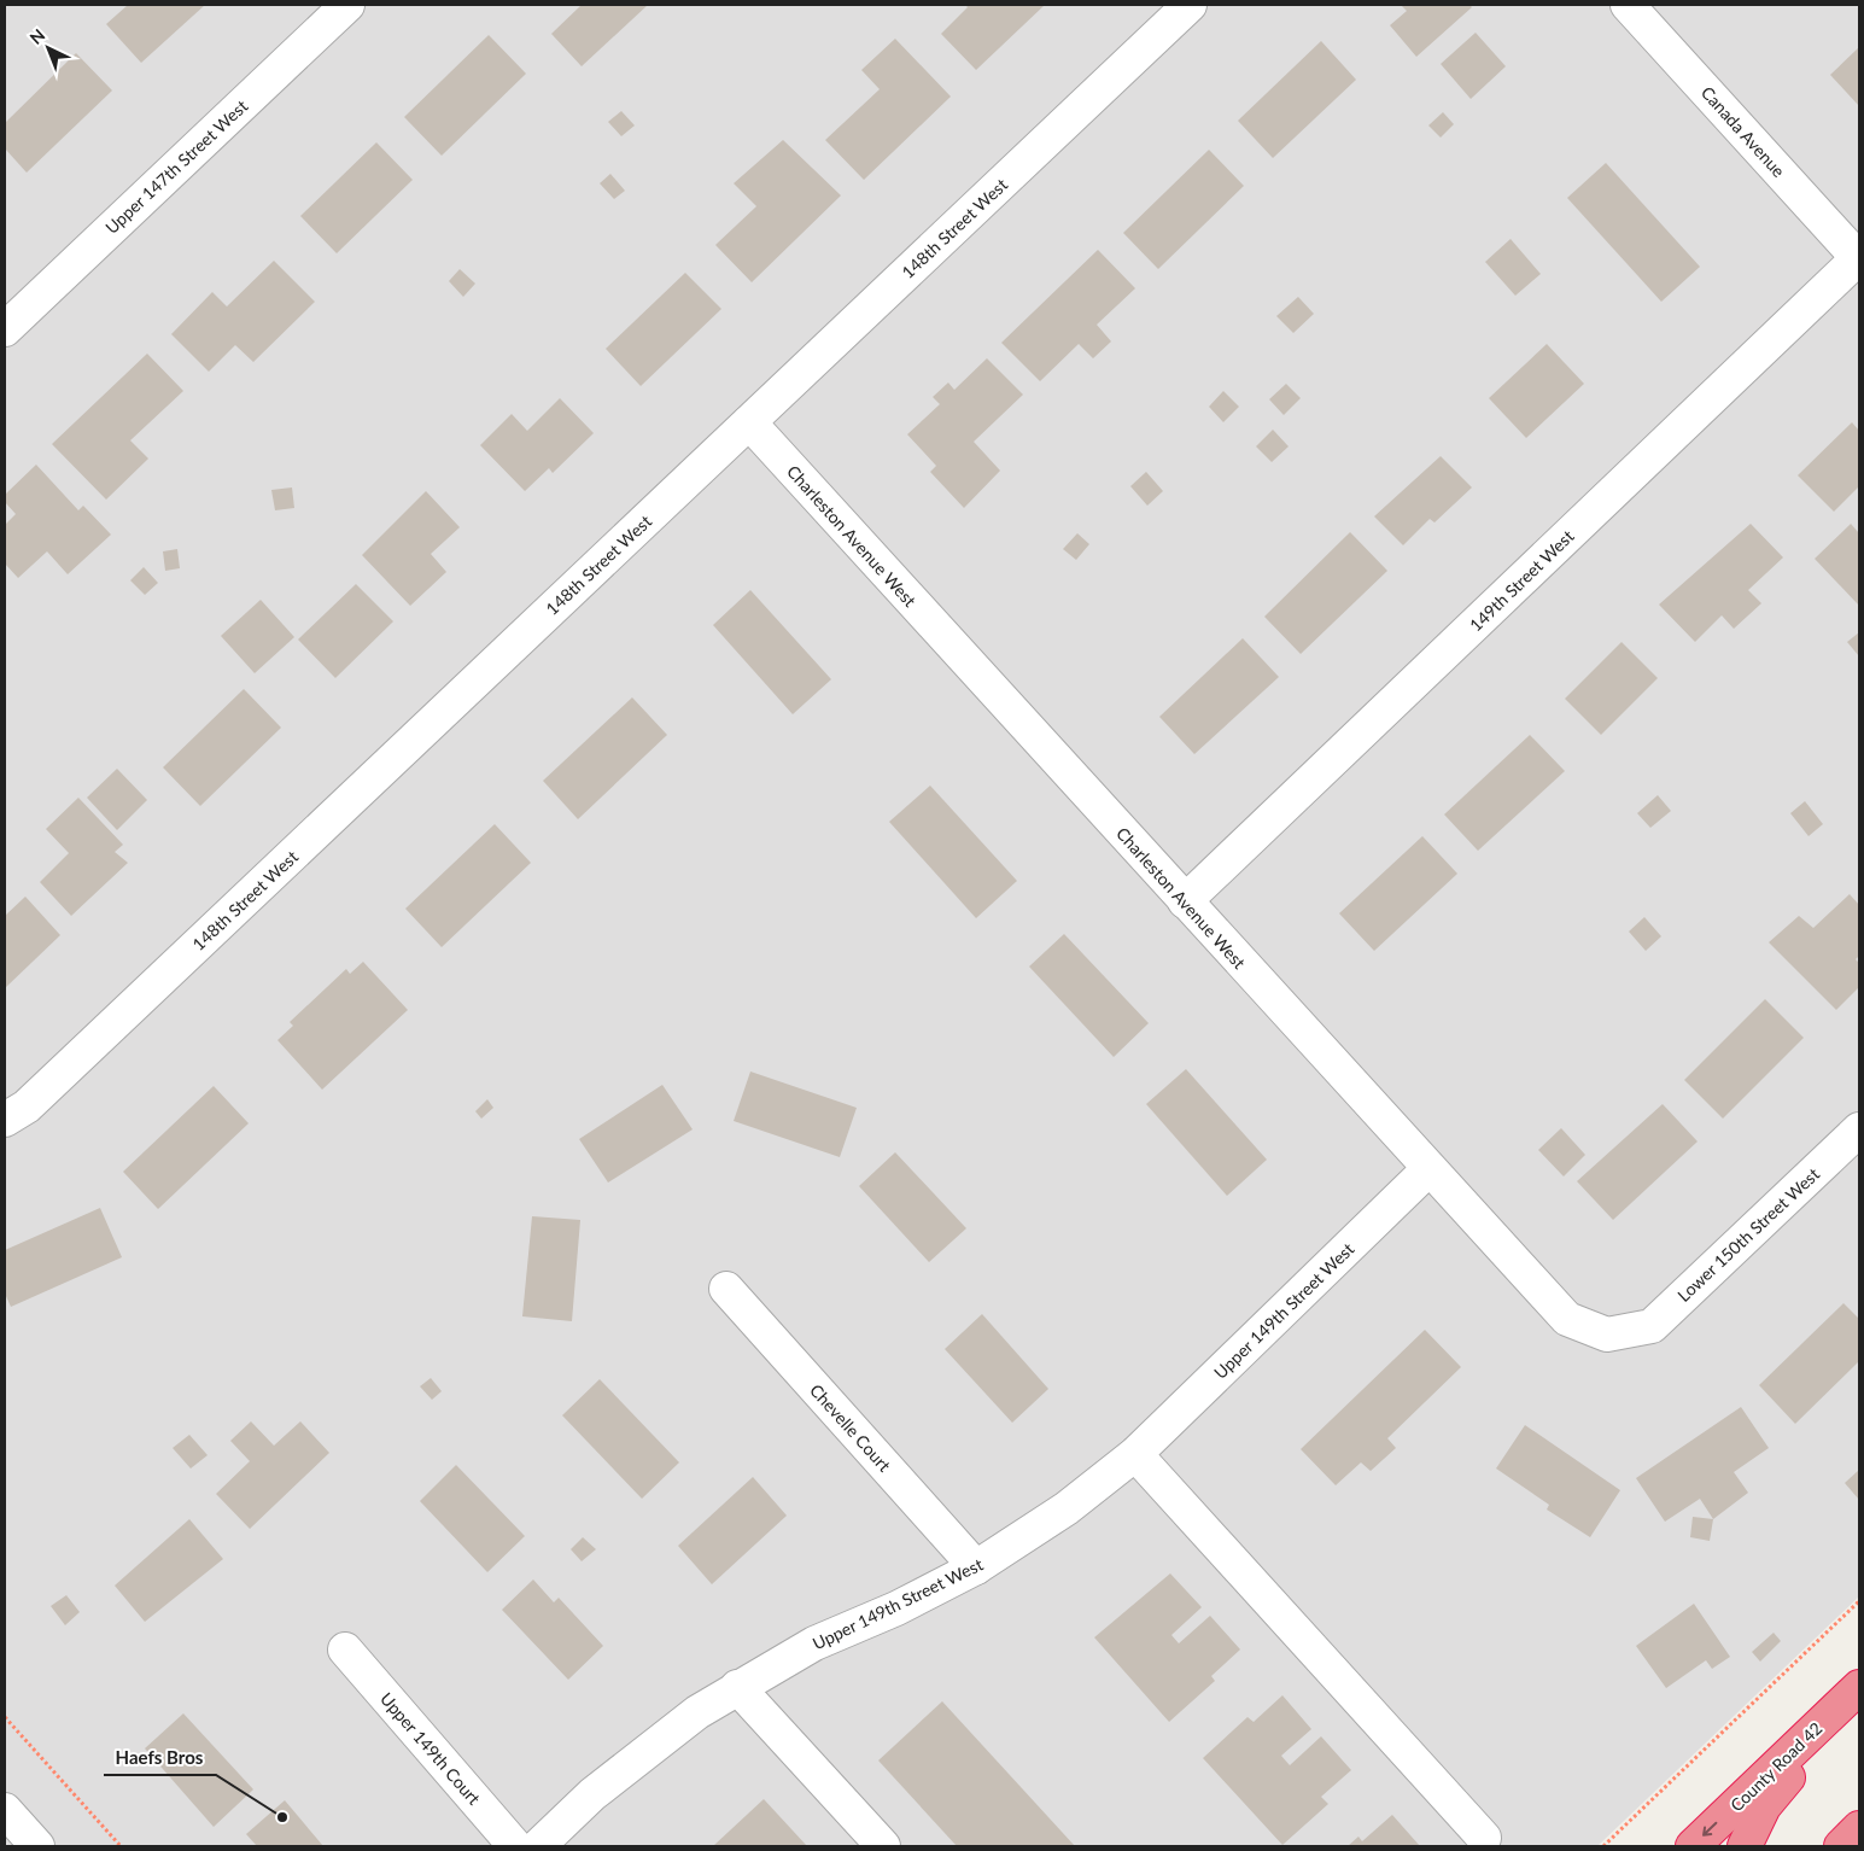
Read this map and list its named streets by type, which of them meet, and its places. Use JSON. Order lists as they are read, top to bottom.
{
  "streets": {
    "highway": ["County Road 42"],
    "street": [
      "Canada Avenue",
      "Upper 147th Street West",
      "148th Street West",
      "Charleston Avenue West",
      "149th Street West",
      "Lower 150th Street West",
      "Upper 149th Street West",
      "Chevelle Court",
      "Upper 149th Court"
    ]
  },
  "crossings": [
    ["Canada Avenue", "149th Street West"],
    ["148th Street West", "Charleston Avenue West"],
    ["Charleston Avenue West", "149th Street West"],
    ["Charleston Avenue West", "Lower 150th Street West"],
    ["Charleston Avenue West", "Upper 149th Street West"],
    ["Upper 149th Street West", "Chevelle Court"]
  ],
  "places": ["Haefs Bros"],
  "north": "top left"
}
